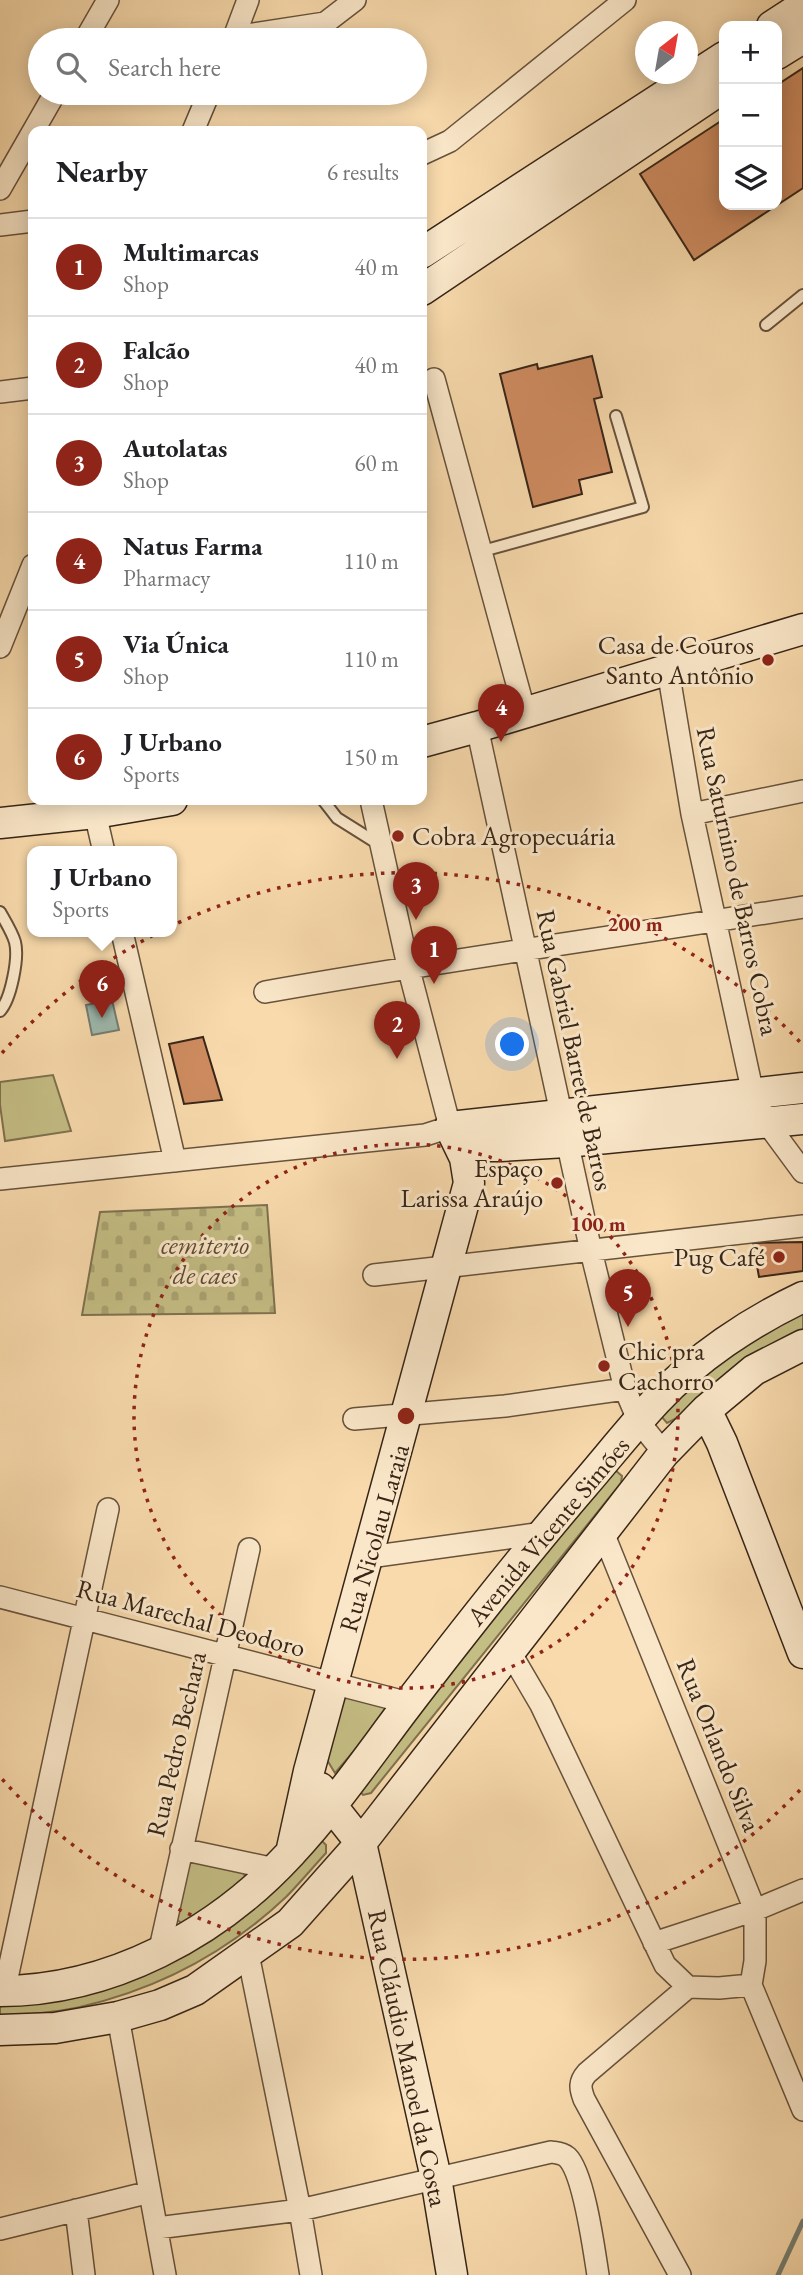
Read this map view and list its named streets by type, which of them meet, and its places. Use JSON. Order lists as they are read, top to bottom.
{
  "streets": {
    "street": [
      "Rua Saturnino de Barros Cobra",
      "Rua Gabriel Barret de Barros",
      "Avenida Vicente Simões",
      "Rua Nicolau Laraia",
      "Rua Marechal Deodoro",
      "Rua Pedro Bechara",
      "Rua Orlando Silva",
      "Rua Cláudio Manoel da Costa"
    ]
  },
  "crossings": [
    ["Rua Gabriel Barret de Barros", "Avenida Vicente Simões"],
    ["Avenida Vicente Simões", "Rua Nicolau Laraia"],
    ["Avenida Vicente Simões", "Rua Marechal Deodoro"],
    ["Avenida Vicente Simões", "Rua Pedro Bechara"],
    ["Avenida Vicente Simões", "Rua Orlando Silva"],
    ["Avenida Vicente Simões", "Rua Cláudio Manoel da Costa"],
    ["Rua Nicolau Laraia", "Rua Marechal Deodoro"],
    ["Rua Marechal Deodoro", "Rua Pedro Bechara"]
  ],
  "parks": ["cemiterio de caes"],
  "places": [
    "Casa de Couros Santo Antônio",
    "Cobra Agropecuária",
    "Espaço Larissa Araújo",
    "Pug Café",
    "Chic pra Cachorro"
  ],
  "north": "top right",
  "page": {
    "map_buttons": ["+", "−"],
    "search": "Search here",
    "heading": ["Nearby", "6 results"],
    "list": [
      {
        "mark": "1",
        "name": "Multimarcas",
        "note": "Shop",
        "value": "40 m"
      },
      {
        "mark": "2",
        "name": "Falcão",
        "note": "Shop",
        "value": "40 m"
      },
      {
        "mark": "3",
        "name": "Autolatas",
        "note": "Shop",
        "value": "60 m"
      },
      {
        "mark": "4",
        "name": "Natus Farma",
        "note": "Pharmacy",
        "value": "110 m"
      },
      {
        "mark": "5",
        "name": "Via Única",
        "note": "Shop",
        "value": "110 m"
      },
      {
        "mark": "6",
        "name": "J Urbano",
        "note": "Sports",
        "value": "150 m"
      }
    ],
    "pins": [
      "4",
      "3",
      "1",
      "6",
      "2",
      "5"
    ],
    "popup": ["J Urbano", "Sports"]
  },
  "rings": ["200 m", "100 m"]
}
